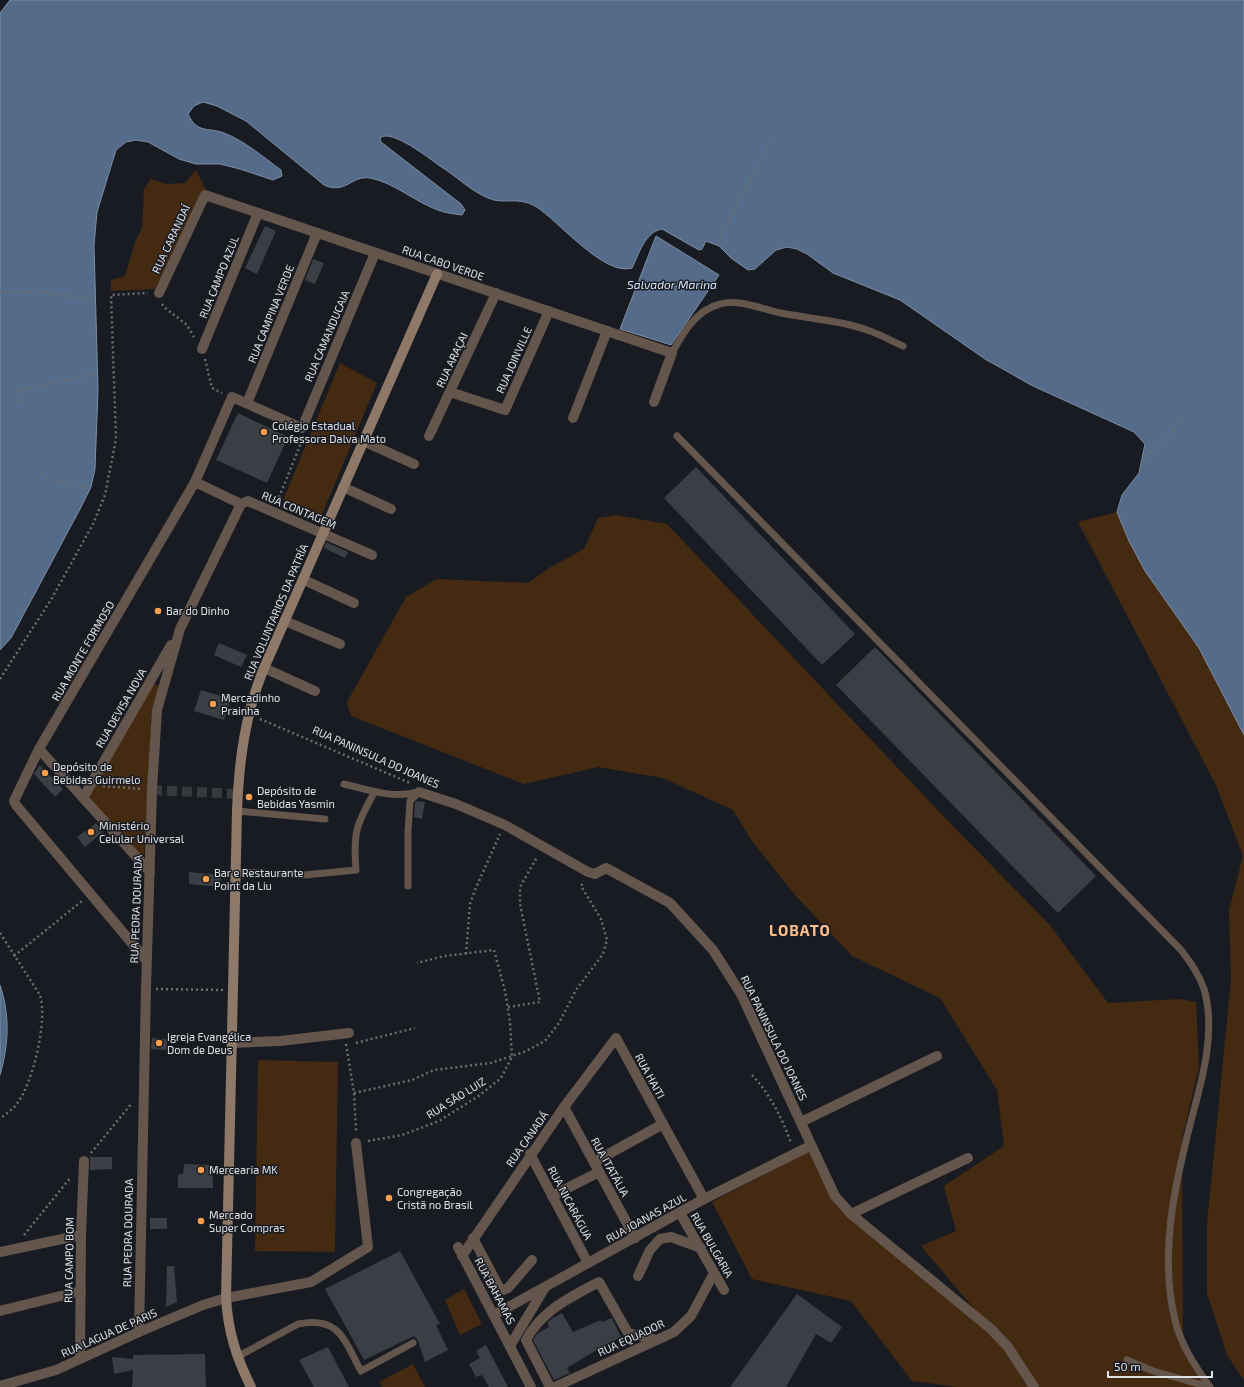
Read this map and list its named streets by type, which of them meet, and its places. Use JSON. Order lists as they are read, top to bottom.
{
  "streets": {
    "street": [
      "RUA CARANDAÍ",
      "RUA CABO VERDE",
      "RUA CAMPO AZUL",
      "RUA CAMPINA VERDE",
      "RUA CAMANDUCAIA",
      "RUA ARAÇAI",
      "RUA JOINVILLE",
      "RUA CONTAGEM",
      "RUA VOLUNTARIOS DA PATRÍA",
      "RUA MONTE FORMOSO",
      "RUA DEVISA NOVA",
      "RUA PANINSULA DO JOANES",
      "RUA PEDRA DOURADA",
      "RUA HAITI",
      "RUA CANADÁ",
      "RUA ITATÁLIA",
      "RUA NICARÁGUA",
      "RUA JOANAS AZUL",
      "RUA BULGARIA",
      "RUA CAMPO BOM",
      "RUA BAHAMAS",
      "RUA LAGUA DE PARIS",
      "RUA EQUADOR"
    ],
    "path": ["RUA SÃO LUIZ"]
  },
  "crossings": [
    ["RUA CARANDAÍ", "RUA CABO VERDE"],
    ["RUA CABO VERDE", "RUA CAMPO AZUL"],
    ["RUA CABO VERDE", "RUA CAMPINA VERDE"],
    ["RUA CABO VERDE", "RUA CAMANDUCAIA"],
    ["RUA CABO VERDE", "RUA ARAÇAI"],
    ["RUA CABO VERDE", "RUA JOINVILLE"],
    ["RUA CABO VERDE", "RUA VOLUNTARIOS DA PATRÍA"],
    ["RUA CAMPINA VERDE", "RUA MONTE FORMOSO"],
    ["RUA CAMANDUCAIA", "RUA MONTE FORMOSO"],
    ["RUA ARAÇAI", "RUA JOINVILLE"],
    ["RUA CONTAGEM", "RUA VOLUNTARIOS DA PATRÍA"],
    ["RUA CONTAGEM", "RUA MONTE FORMOSO"],
    ["RUA CONTAGEM", "RUA PEDRA DOURADA"],
    ["RUA VOLUNTARIOS DA PATRÍA", "RUA PANINSULA DO JOANES"],
    ["RUA VOLUNTARIOS DA PATRÍA", "RUA LAGUA DE PARIS"],
    ["RUA MONTE FORMOSO", "RUA PEDRA DOURADA"],
    ["RUA DEVISA NOVA", "RUA PEDRA DOURADA"],
    ["RUA PANINSULA DO JOANES", "RUA JOANAS AZUL"],
    ["RUA PEDRA DOURADA", "RUA LAGUA DE PARIS"],
    ["RUA HAITI", "RUA CANADÁ"],
    ["RUA HAITI", "RUA JOANAS AZUL"],
    ["RUA SÃO LUIZ", "RUA LAGUA DE PARIS"],
    ["RUA CANADÁ", "RUA ITATÁLIA"],
    ["RUA CANADÁ", "RUA NICARÁGUA"],
    ["RUA CANADÁ", "RUA BAHAMAS"],
    ["RUA ITATÁLIA", "RUA JOANAS AZUL"],
    ["RUA NICARÁGUA", "RUA JOANAS AZUL"],
    ["RUA JOANAS AZUL", "RUA BULGARIA"],
    ["RUA JOANAS AZUL", "RUA BAHAMAS"],
    ["RUA BULGARIA", "RUA EQUADOR"],
    ["RUA CAMPO BOM", "RUA LAGUA DE PARIS"]
  ],
  "districts": ["LOBATO"],
  "water": ["Salvador Marina"],
  "places": [
    "Colégio Estadual Professora Dalva Mato",
    "Bar do Dinho",
    "Mercadinho Prainha",
    "Depósito de Bebidas Guirmelo",
    "Depósito de Bebidas Yasmin",
    "Ministério Celular Universal",
    "Bar e Restaurante Point da Liu",
    "Igreja Evangélica Dom de Deus",
    "Mercearia MK",
    "Congregação Cristã no Brasil",
    "Mercado Super Compras"
  ],
  "scale_bar": "50 m"
}
